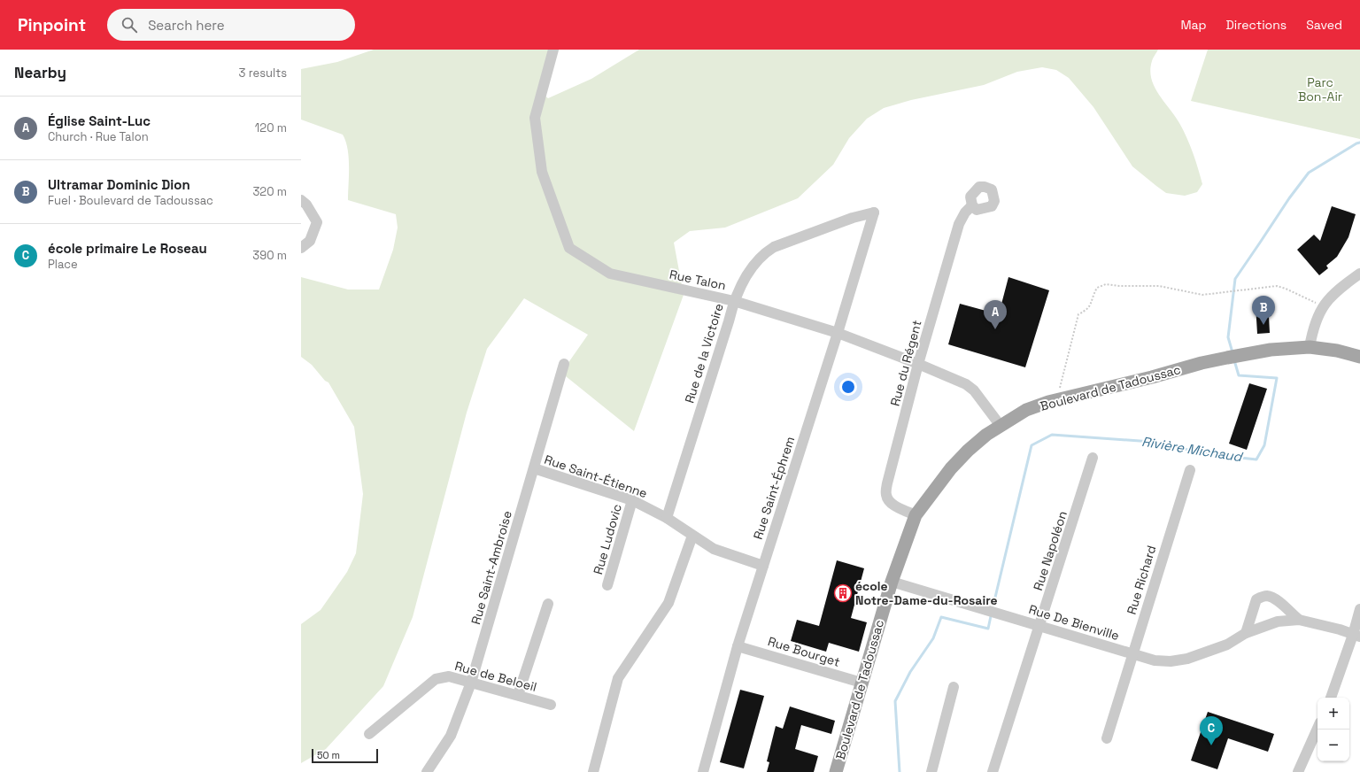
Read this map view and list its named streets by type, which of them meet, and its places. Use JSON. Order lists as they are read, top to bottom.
{
  "streets": {
    "main road": ["Boulevard de Tadoussac"],
    "street": [
      "Rue Talon",
      "Rue de la Victoire",
      "Rue du Régent",
      "Rue Saint-Étienne",
      "Rue Saint-Éphrem",
      "Rue Ludovic",
      "Rue Napoléon",
      "Rue Saint-Ambroise",
      "Rue Richard",
      "Rue De Bienville",
      "Rue Bourget",
      "Rue de Beloeil"
    ]
  },
  "crossings": [
    ["Rue Talon", "Rue de la Victoire"],
    ["Rue Talon", "Rue du Régent"],
    ["Rue Talon", "Boulevard de Tadoussac"],
    ["Rue Talon", "Rue Saint-Éphrem"],
    ["Rue de la Victoire", "Rue Saint-Étienne"],
    ["Rue de la Victoire", "Rue Saint-Éphrem"],
    ["Rue du Régent", "Boulevard de Tadoussac"],
    ["Boulevard de Tadoussac", "Rue De Bienville"],
    ["Boulevard de Tadoussac", "Rue Bourget"],
    ["Rue Saint-Étienne", "Rue Saint-Éphrem"],
    ["Rue Saint-Étienne", "Rue Ludovic"],
    ["Rue Saint-Étienne", "Rue Saint-Ambroise"],
    ["Rue Saint-Éphrem", "Rue Bourget"],
    ["Rue Napoléon", "Rue De Bienville"],
    ["Rue Saint-Ambroise", "Rue de Beloeil"],
    ["Rue Richard", "Rue De Bienville"]
  ],
  "water": ["Rivière Michaud"],
  "parks": ["Parc Bon-Air"],
  "places": {
    "building": ["école Notre-Dame-du-Rosaire"]
  },
  "scale_bar": "50 m",
  "page": {
    "header": "Pinpoint",
    "search": "Search here",
    "nav": ["Map", "Directions", "Saved"],
    "heading": ["Nearby", "3 results"],
    "list": [
      {
        "mark": "A",
        "name": "Église Saint-Luc",
        "note": "Church · Rue Talon",
        "value": "120 m"
      },
      {
        "mark": "B",
        "name": "Ultramar Dominic Dion",
        "note": "Fuel · Boulevard de Tadoussac",
        "value": "320 m"
      },
      {
        "mark": "C",
        "name": "école primaire Le Roseau",
        "note": "Place",
        "value": "390 m"
      }
    ],
    "pins": ["B", "A", "C"],
    "map_buttons": ["+", "−"],
    "scale": "50 m"
  }
}
